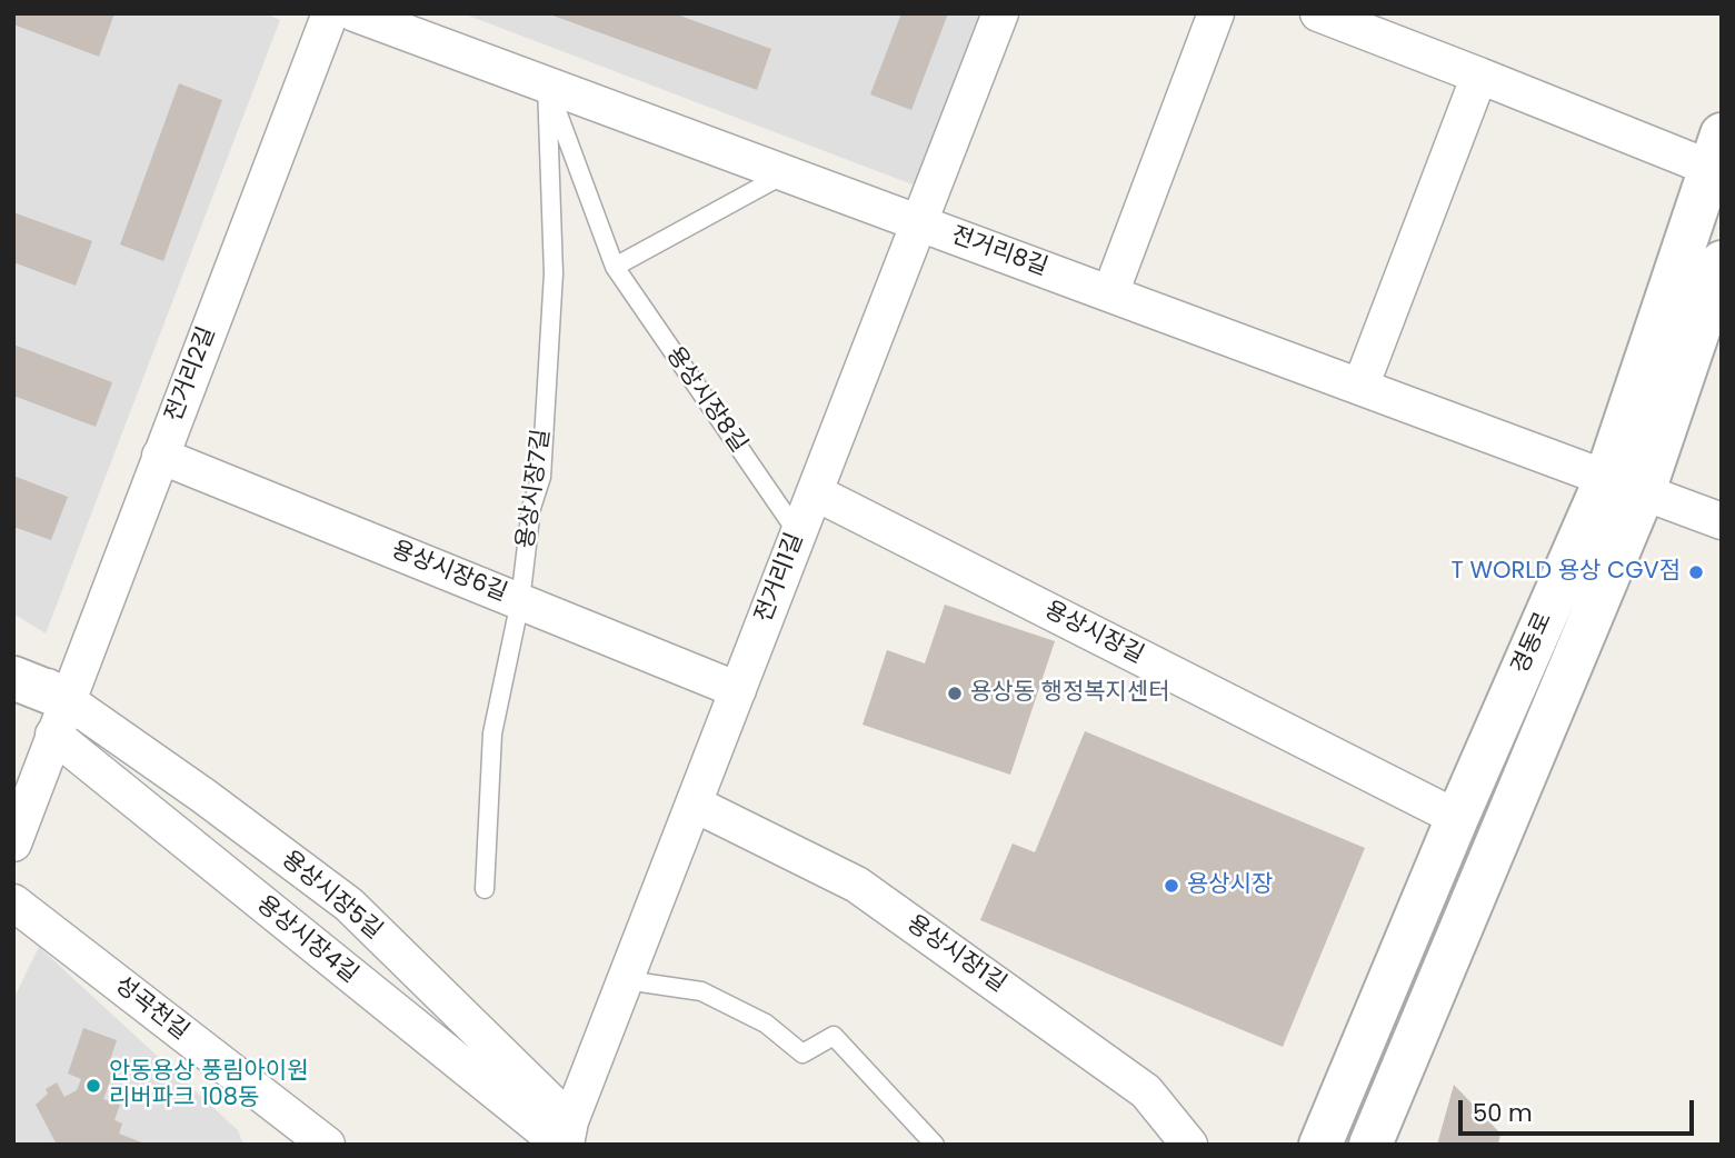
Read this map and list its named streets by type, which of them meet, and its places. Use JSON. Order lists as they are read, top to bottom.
{
  "streets": {
    "street": [
      "전거리8길",
      "전거리2길",
      "용상시장6길",
      "전거리1길",
      "용상시장길",
      "경동로",
      "용상시장5길",
      "용상시장4길",
      "용상시장1길",
      "성곡천길"
    ],
    "lane": ["용상시장8길", "용상시장7길"]
  },
  "crossings": [
    ["전거리8길", "용상시장8길"],
    ["전거리8길", "용상시장7길"],
    ["전거리8길", "전거리1길"],
    ["전거리8길", "경동로"],
    ["전거리2길", "용상시장6길"],
    ["전거리2길", "용상시장5길"],
    ["전거리2길", "용상시장4길"],
    ["용상시장8길", "용상시장7길"],
    ["용상시장8길", "전거리1길"],
    ["용상시장7길", "용상시장6길"],
    ["용상시장6길", "전거리1길"],
    ["전거리1길", "용상시장길"],
    ["전거리1길", "용상시장5길"],
    ["전거리1길", "용상시장4길"],
    ["전거리1길", "용상시장1길"],
    ["용상시장길", "경동로"],
    ["용상시장5길", "용상시장4길"]
  ],
  "places": [
    "T WORLD 용상 CGV점",
    "용상동 행정복지센터",
    "용상시장",
    "안동용상 풍림아이원 리버파크 108동"
  ],
  "scale_bar": "50 m"
}
